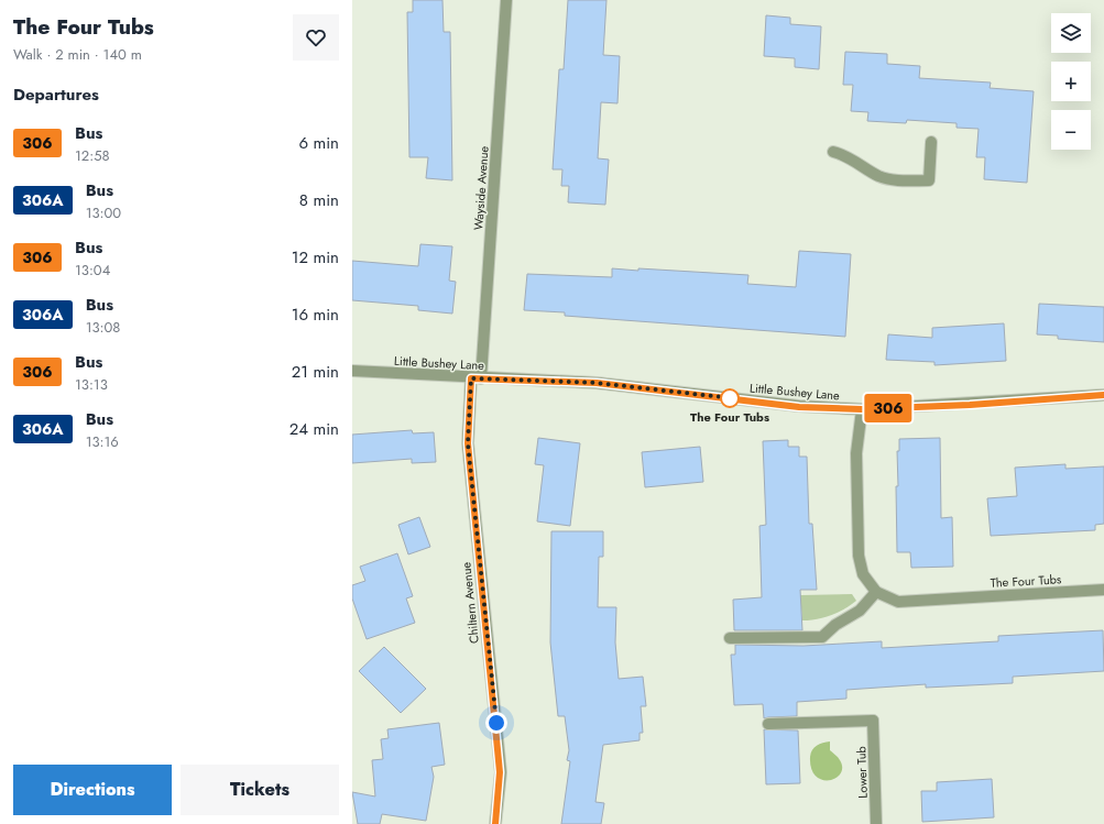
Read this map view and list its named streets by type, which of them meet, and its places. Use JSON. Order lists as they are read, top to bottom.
{
  "streets": {
    "street": [
      "Wayside Avenue",
      "Little Bushey Lane",
      "The Four Tubs",
      "Chiltern Avenue",
      "Lower Tub"
    ]
  },
  "crossings": [
    ["Wayside Avenue", "Little Bushey Lane"],
    ["Wayside Avenue", "Chiltern Avenue"],
    ["Little Bushey Lane", "The Four Tubs"],
    ["Little Bushey Lane", "Chiltern Avenue"]
  ],
  "places": ["The Four Tubs"],
  "lines": ["bus line 306"],
  "page": {
    "heading": [
      ["The Four Tubs", "Walk · 2 min · 140 m"],
      "Departures"
    ],
    "on_map": "306",
    "map_buttons": ["+", "−"],
    "list": [
      {
        "mark": "306",
        "name": "Bus",
        "note": "12:58",
        "value": "6 min"
      },
      {
        "mark": "306A",
        "name": "Bus",
        "note": "13:00",
        "value": "8 min"
      },
      {
        "mark": "306",
        "name": "Bus",
        "note": "13:04",
        "value": "12 min"
      },
      {
        "mark": "306A",
        "name": "Bus",
        "note": "13:08",
        "value": "16 min"
      },
      {
        "mark": "306",
        "name": "Bus",
        "note": "13:13",
        "value": "21 min"
      },
      {
        "mark": "306A",
        "name": "Bus",
        "note": "13:16",
        "value": "24 min"
      }
    ],
    "buttons": ["Directions", "Tickets"]
  }
}
